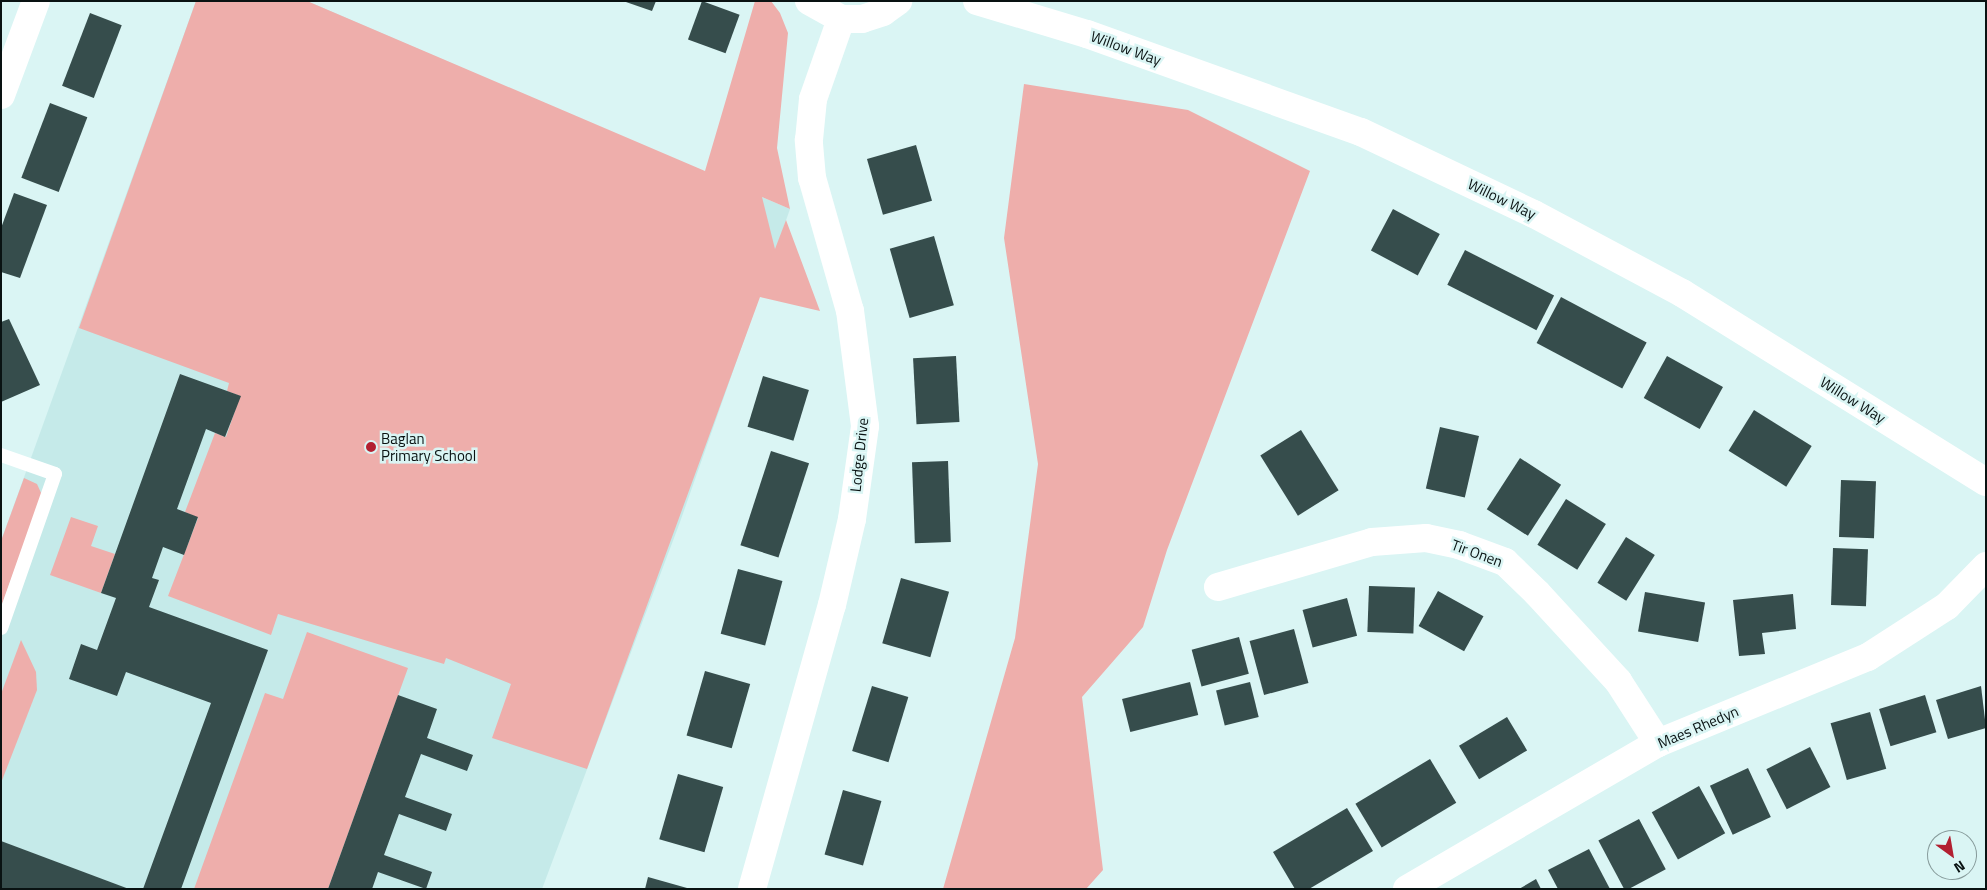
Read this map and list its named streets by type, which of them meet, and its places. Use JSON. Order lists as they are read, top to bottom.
{
  "streets": {
    "street": [
      "Willow Way",
      "Lodge Drive",
      "Tir Onen",
      "Maes Rhedyn"
    ]
  },
  "crossings": [
    ["Tir Onen", "Maes Rhedyn"]
  ],
  "places": ["Baglan Primary School"],
  "north": "bottom right"
}
